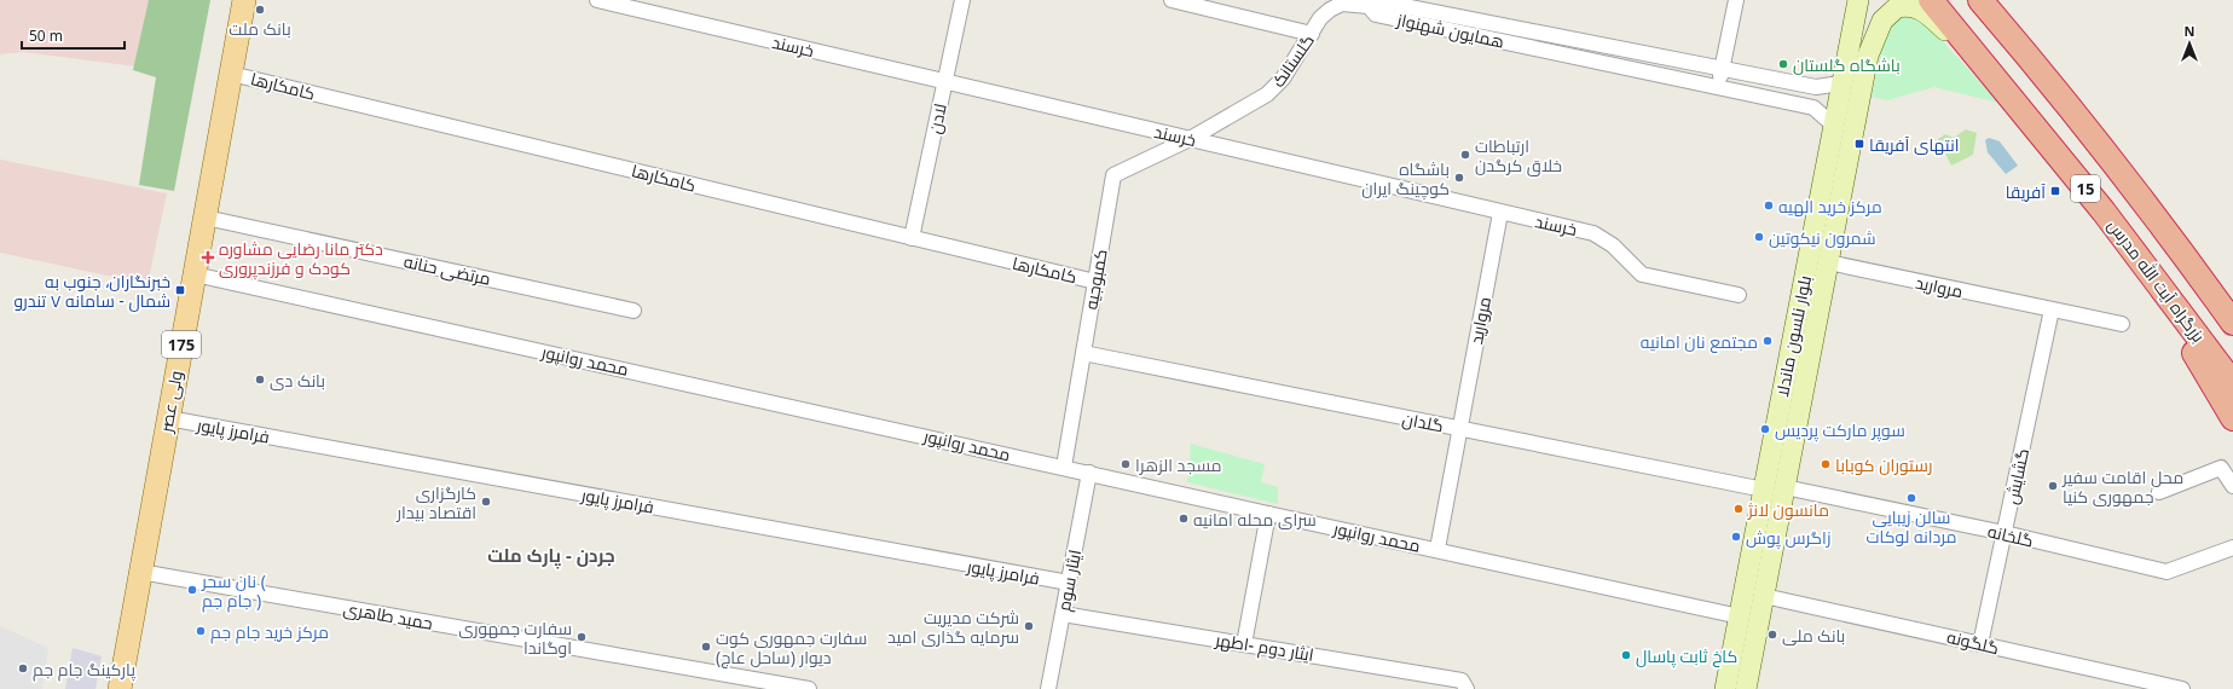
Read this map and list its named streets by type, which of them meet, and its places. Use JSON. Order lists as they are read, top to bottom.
{
  "streets": {
    "highway": ["15", "بزرگراه آیت الله مدرس"],
    "main road": ["بلوار نلسون ماندلا", "175", "ولی عصر"],
    "street": [
      "همایون شهنواز",
      "خرسند",
      "گلستانک",
      "کامکارها",
      "لادن",
      "مرتضی حنانه",
      "کمبوجیه",
      "مروارید",
      "محمد روانپور",
      "گلدان",
      "فرامرز پایور",
      "گشایش",
      "گلخانه",
      "ایثار سوم",
      "حمید طاهری",
      "گلگونه",
      "ایثار دوم -اطهر"
    ]
  },
  "crossings": [
    ["همایون شهنواز", "گلستانک"],
    ["همایون شهنواز", "بلوار نلسون ماندلا"],
    ["خرسند", "گلستانک"],
    ["خرسند", "لادن"],
    ["خرسند", "کمبوجیه"],
    ["خرسند", "مروارید"],
    ["گلستانک", "کمبوجیه"],
    ["کامکارها", "لادن"],
    ["کامکارها", "کمبوجیه"],
    ["کامکارها", "ولی عصر"],
    ["مرتضی حنانه", "ولی عصر"],
    ["کمبوجیه", "محمد روانپور"],
    ["کمبوجیه", "گلدان"],
    ["مروارید", "بلوار نلسون ماندلا"],
    ["مروارید", "محمد روانپور"],
    ["مروارید", "گلدان"],
    ["مروارید", "گشایش"],
    ["بلوار نلسون ماندلا", "محمد روانپور"],
    ["بلوار نلسون ماندلا", "گلدان"],
    ["بلوار نلسون ماندلا", "گلخانه"],
    ["بلوار نلسون ماندلا", "گلگونه"],
    ["محمد روانپور", "ولی عصر"],
    ["محمد روانپور", "ایثار سوم"],
    ["ولی عصر", "فرامرز پایور"],
    ["ولی عصر", "حمید طاهری"],
    ["فرامرز پایور", "ایثار سوم"],
    ["گشایش", "گلخانه"],
    ["گشایش", "گلگونه"],
    ["ایثار سوم", "ایثار دوم -اطهر"]
  ],
  "districts": ["جردن - پارک ملت"],
  "places": {
    "other": [
      "بانک ملت",
      "باشگاه گلستان",
      "ارتباطات خلاق کرگدن",
      "باشگاه کوچینگ ایران",
      "مرکز خرید الهیه",
      "شمرون نیکوتین",
      "مجتمع نان امانیه",
      "بانک دی",
      "سوپر مارکت پردیس",
      "مسجد الزهرا",
      "رستوران کوبابا",
      "محل اقامت سفیر جمهوری کنیا",
      "سالن زیبایی مردانه لوکات",
      "کارگزاری اقتصاد بیدار",
      "مانسون لانژ",
      "سرای محله امانیه",
      "زاگرس پوش",
      "نان سحر ( جام جم )",
      "شرکت مدیریت سرمایه گذاری امید",
      "مرکز خرید جام جم",
      "بانک ملی",
      "سفارت جمهوری اوگاندا",
      "سفارت جمهوری کوت دیوار (ساحل عاج)",
      "کاخ ثابت پاسال",
      "پارکینگ جام جم"
    ],
    "transit": ["انتهای آفریقا", "آفریقا", "خبرنگاران، جنوب به شمال - سامانه ۷ تندرو"],
    "health": ["دکتر مانا رضایی مشاوره کودک و فرزندپروری"]
  },
  "scale_bar": "50 m",
  "north": "top"
}
